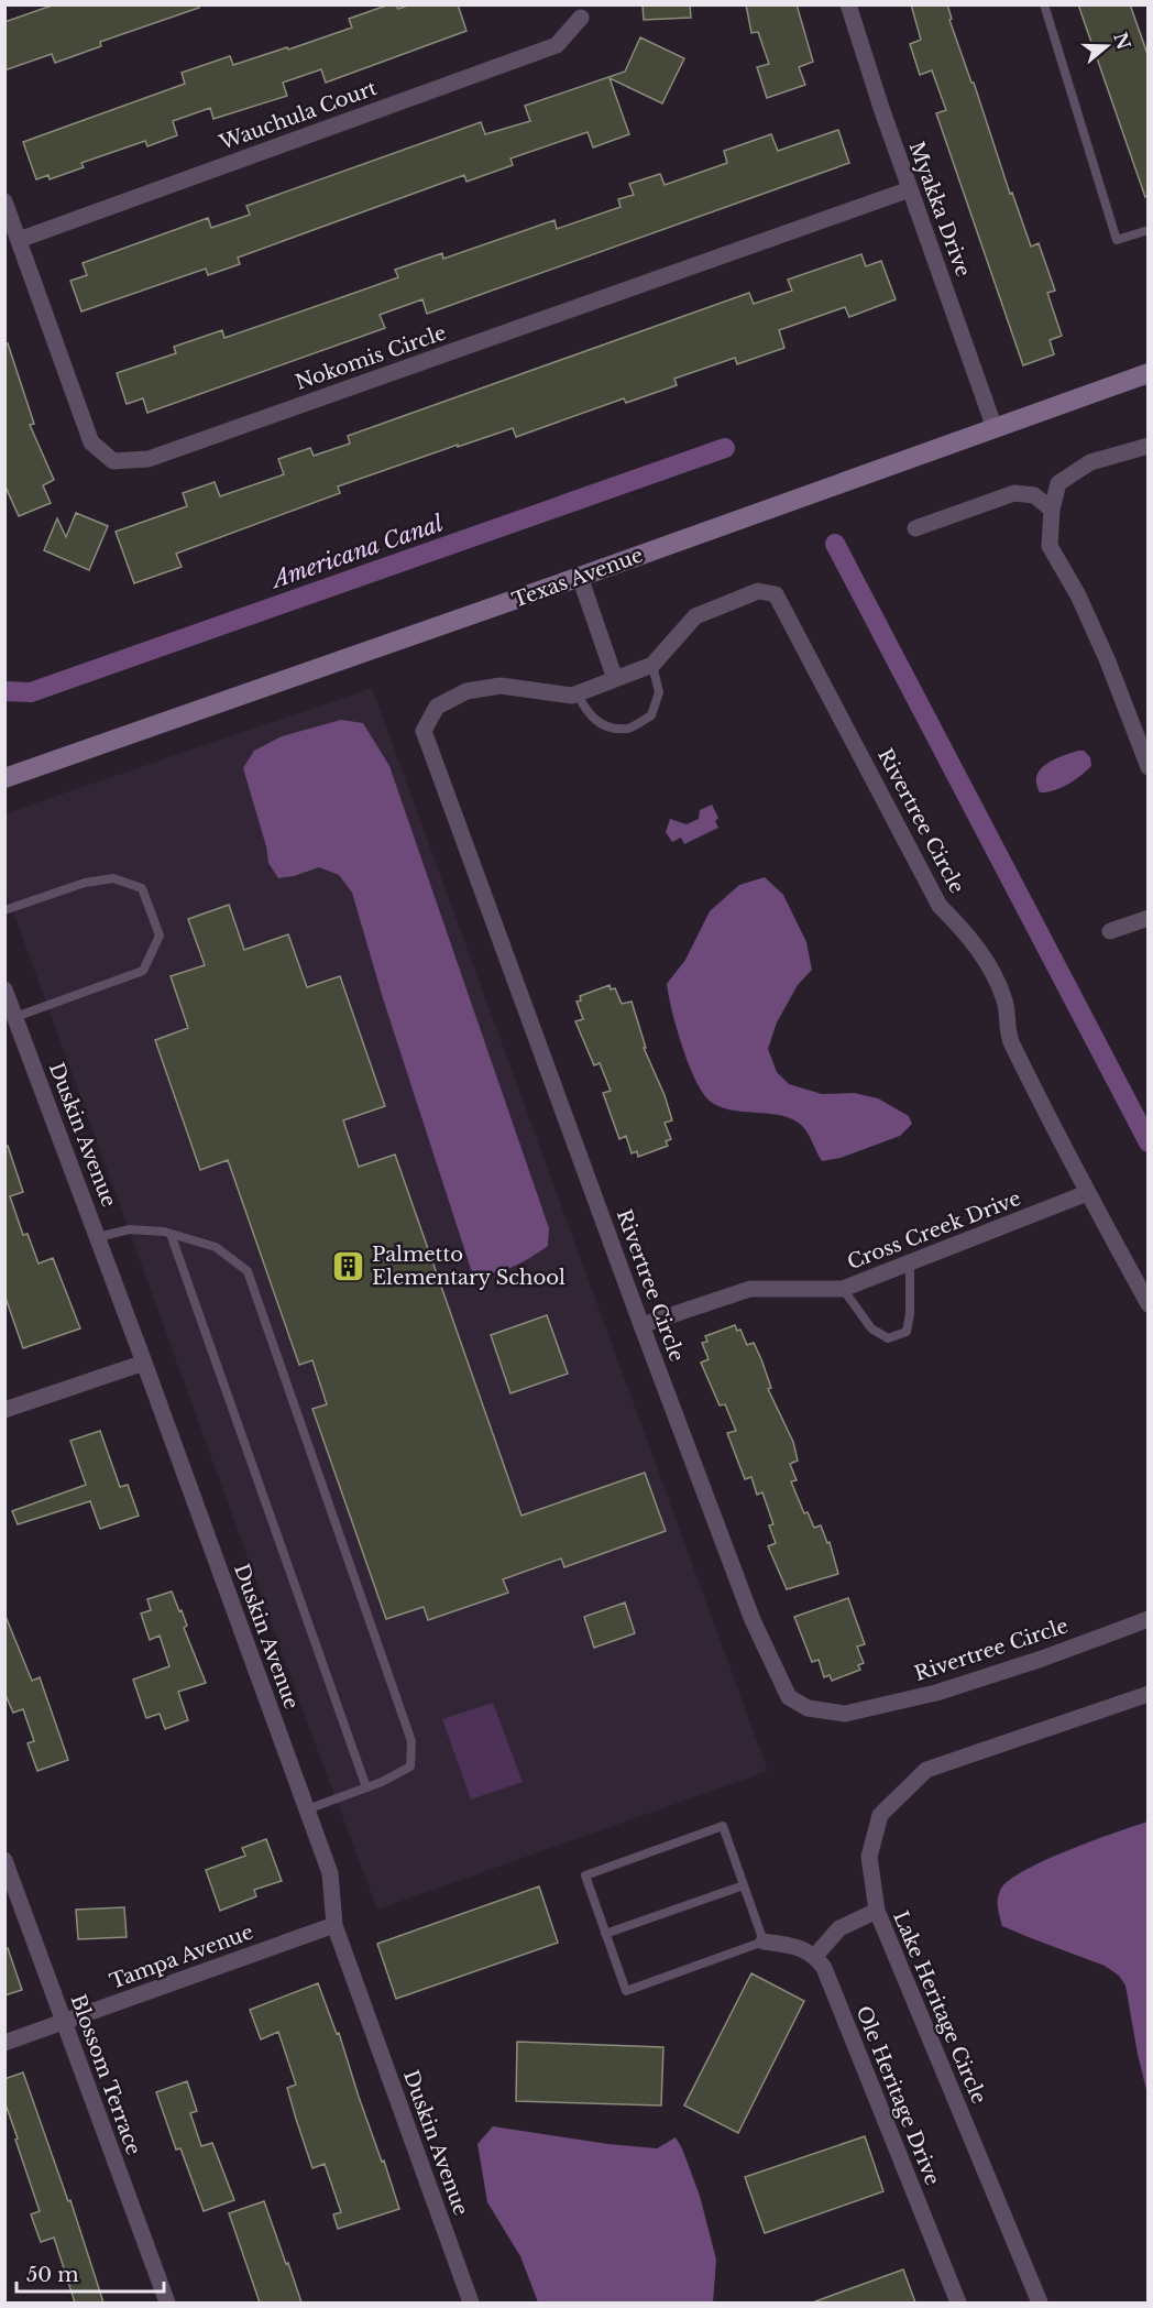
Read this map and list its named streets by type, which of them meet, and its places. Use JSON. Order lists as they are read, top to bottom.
{
  "streets": {
    "street": [
      "Wauchula Court",
      "Myakka Drive",
      "Nokomis Circle",
      "Texas Avenue",
      "Rivertree Circle",
      "Duskin Avenue",
      "Cross Creek Drive",
      "Tampa Avenue",
      "Lake Heritage Circle",
      "Blossom Terrace",
      "Ole Heritage Drive"
    ]
  },
  "crossings": [
    ["Wauchula Court", "Nokomis Circle"],
    ["Myakka Drive", "Nokomis Circle"],
    ["Myakka Drive", "Texas Avenue"],
    ["Rivertree Circle", "Cross Creek Drive"],
    ["Duskin Avenue", "Tampa Avenue"],
    ["Tampa Avenue", "Blossom Terrace"]
  ],
  "water": ["Americana Canal"],
  "places": {
    "building": ["Palmetto Elementary School"]
  },
  "scale_bar": "50 m",
  "north": "right"
}
